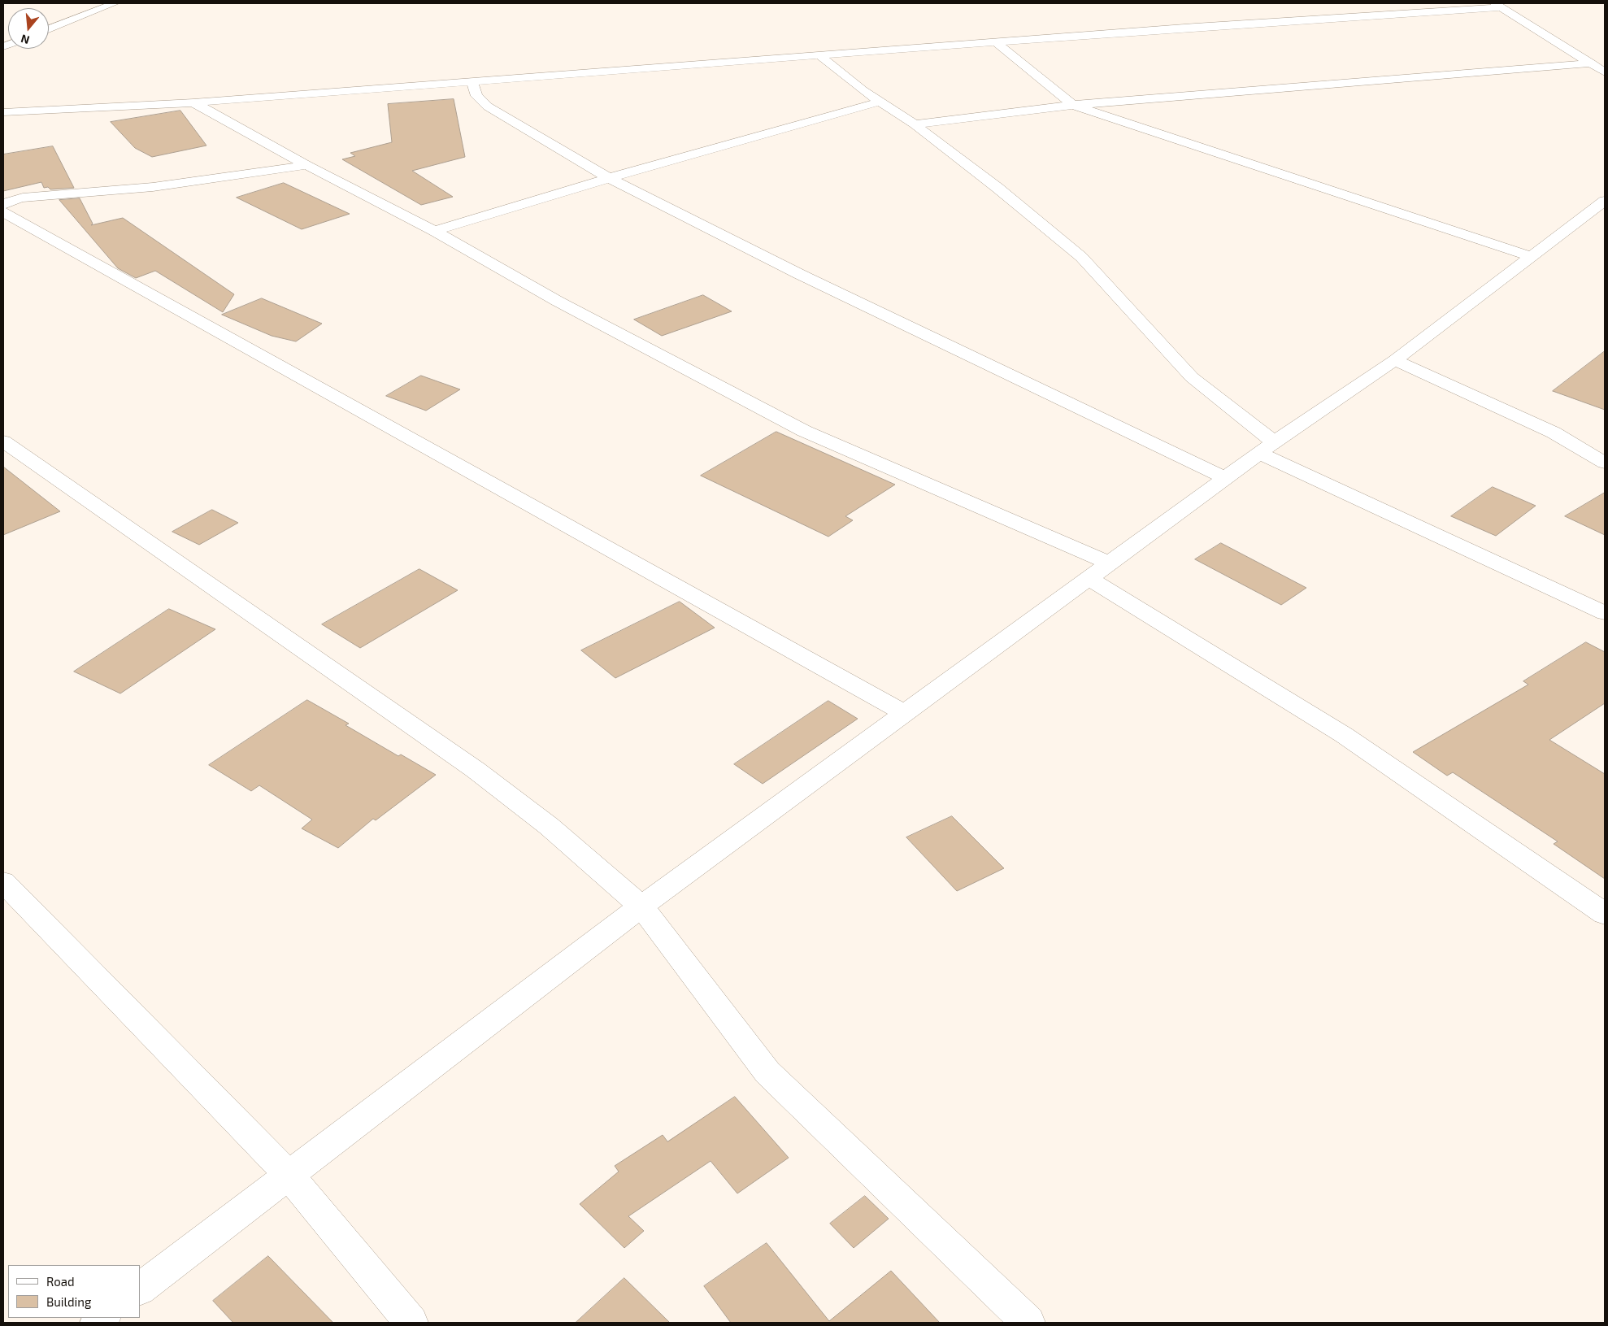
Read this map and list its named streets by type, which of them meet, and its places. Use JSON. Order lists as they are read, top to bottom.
{
  "legend": ["Road", "Building"],
  "north": "bottom"
}
